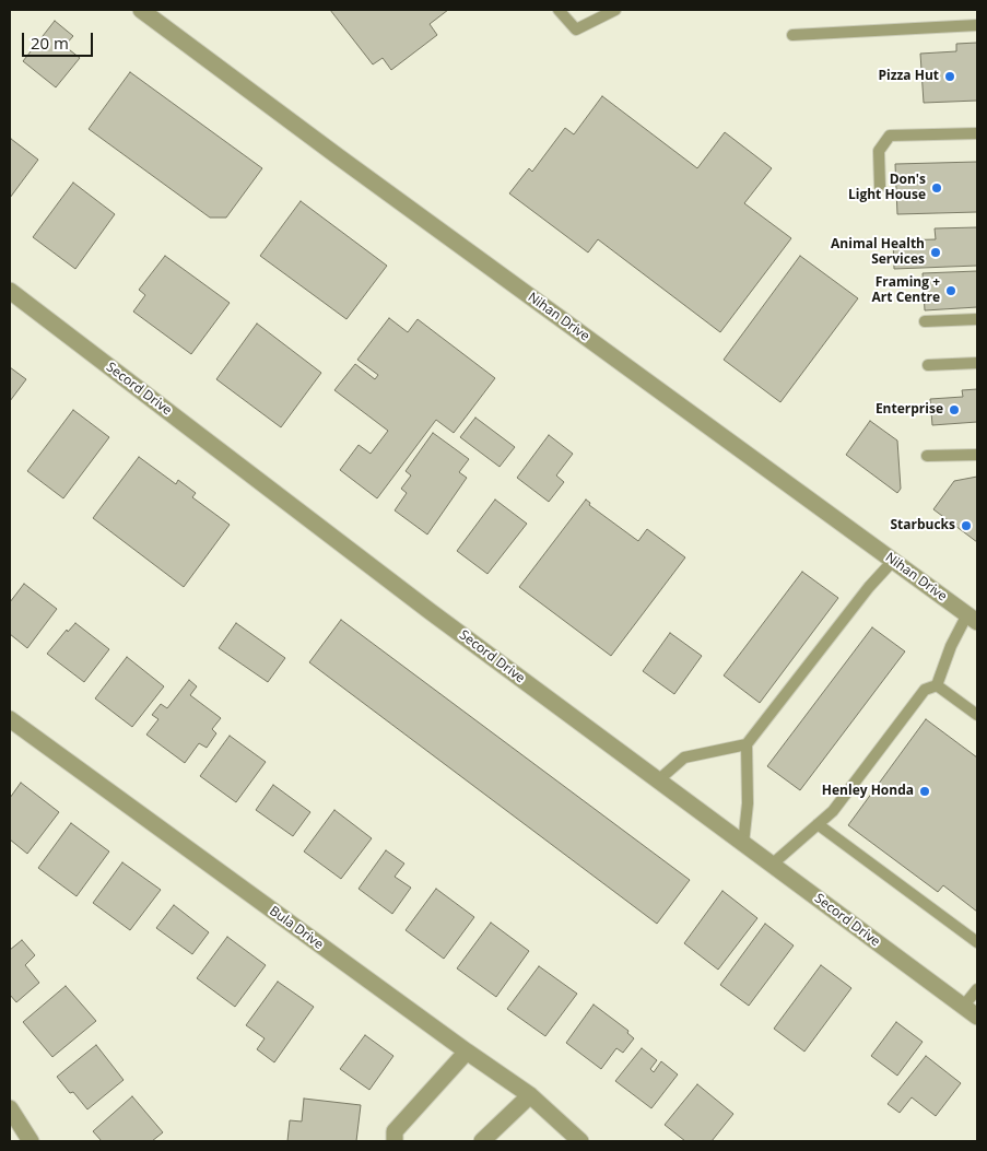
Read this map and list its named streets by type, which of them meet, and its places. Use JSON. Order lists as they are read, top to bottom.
{
  "streets": {
    "street": ["Nihan Drive", "Secord Drive", "Bula Drive"]
  },
  "places": [
    "Pizza Hut",
    "Don's Light House",
    "Animal Health Services",
    "Framing + Art Centre",
    "Enterprise",
    "Starbucks",
    "Henley Honda"
  ],
  "scale_bar": "20 m"
}
